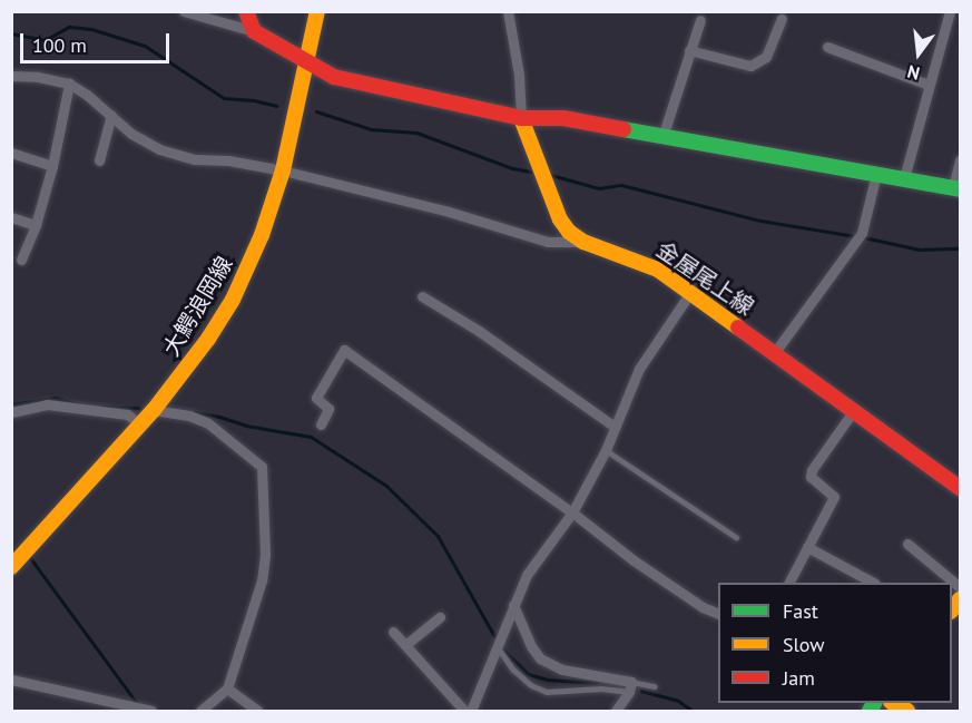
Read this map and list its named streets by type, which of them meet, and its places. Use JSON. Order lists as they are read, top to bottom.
{
  "streets": {
    "main road": ["金屋尾上線", "大鰐浪岡線"]
  },
  "legend": ["Fast", "Slow", "Jam"],
  "scale_bar": "100 m",
  "north": "bottom"
}
